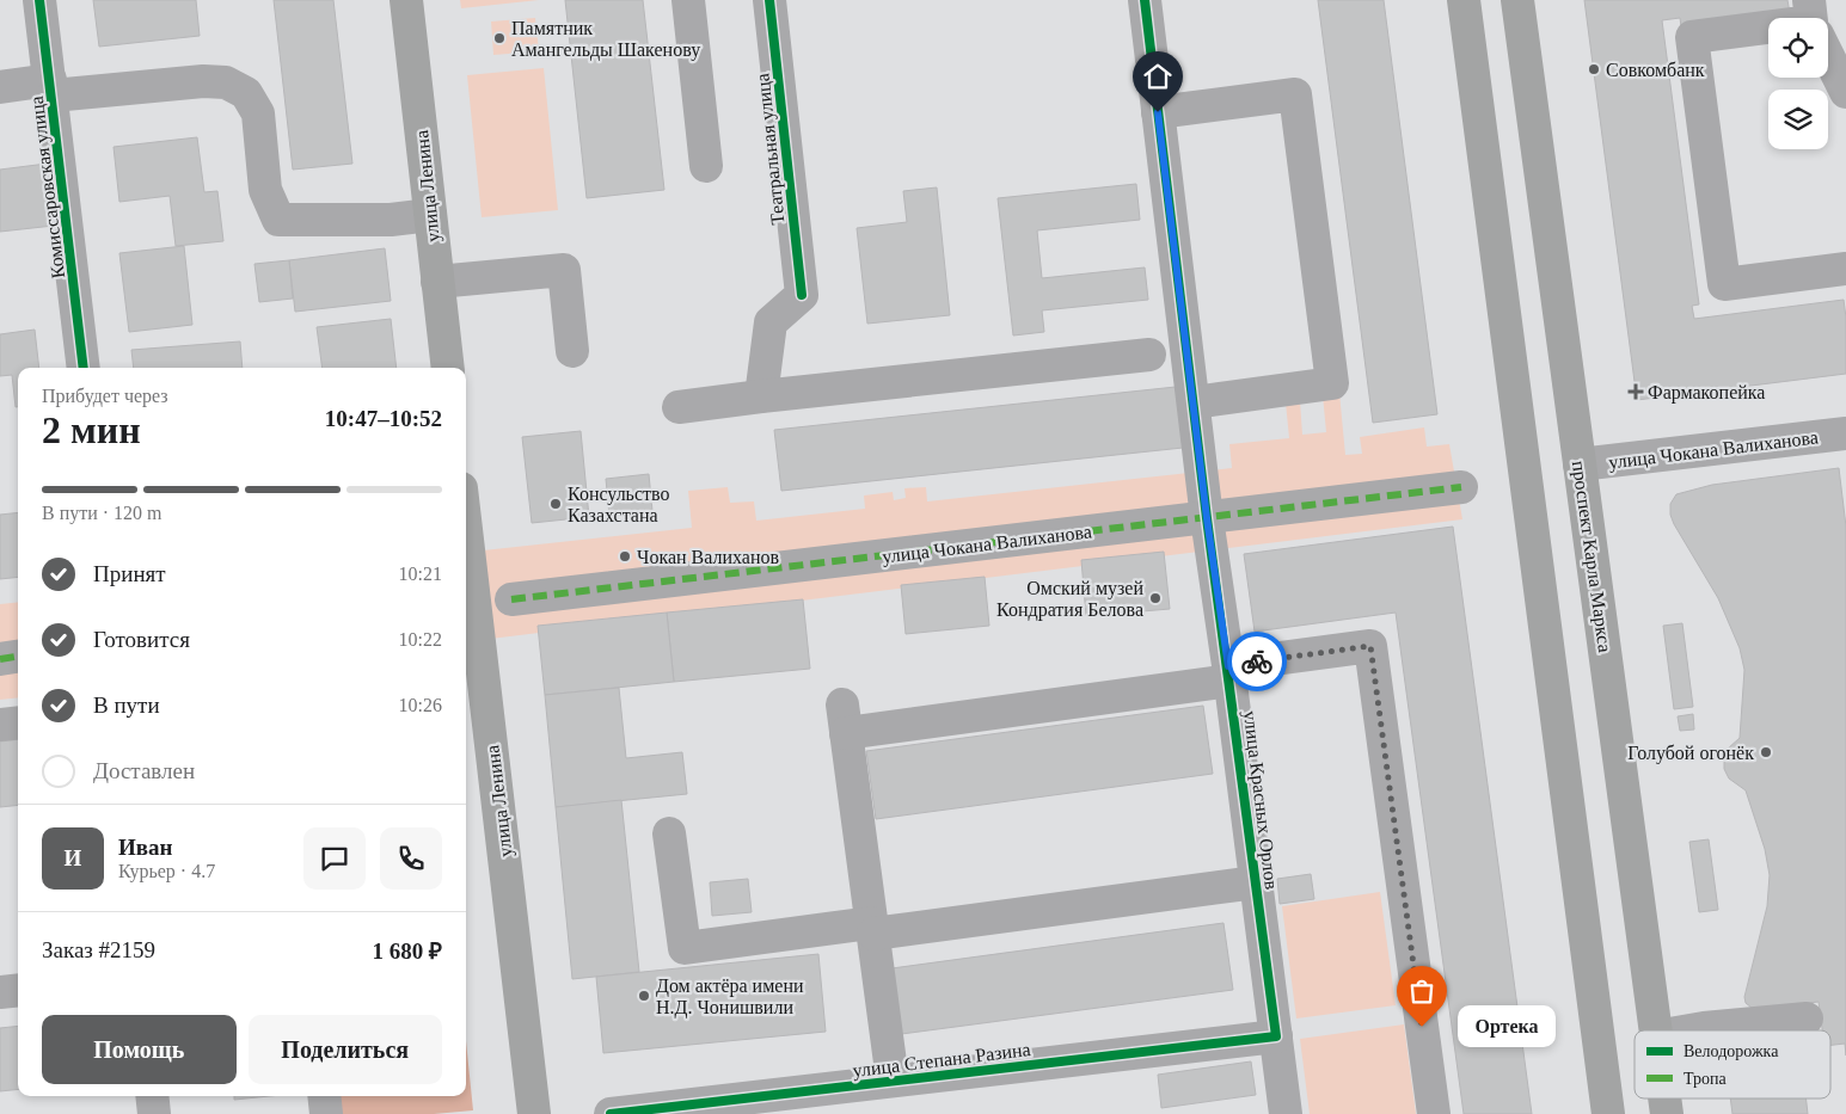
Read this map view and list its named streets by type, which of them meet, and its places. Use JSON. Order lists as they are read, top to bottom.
{
  "streets": {
    "main road": ["улица Ленина", "проспект Карла Маркса"],
    "street": [
      "Театральная улица",
      "Комиссаровская улица",
      "улица Чокана Валиханова",
      "улица Красных Орлов",
      "улица Степана Разина"
    ]
  },
  "crossings": [
    ["улица Чокана Валиханова", "проспект Карла Маркса"],
    ["улица Чокана Валиханова", "улица Красных Орлов"],
    ["улица Красных Орлов", "улица Степана Разина"]
  ],
  "places": {
    "other": [
      "Памятник Амангельды Шакенову",
      "Совкомбанк",
      "Консульство Казахстана",
      "Чокан Валиханов",
      "Омский музей Кондратия Белова",
      "Голубой огонёк",
      "Дом актёра имени Н.Д. Чонишвили",
      "Ортека"
    ],
    "health": ["Фармакопейка"]
  },
  "legend": ["Велодорожка", "Тропа"],
  "page": {
    "heading": ["2 мин", "Прибудет через", "10:47–10:52"],
    "panel": [
      "Иван",
      "Курьер · 4.7",
      "Заказ #2159",
      "1 680 ₽"
    ],
    "bar": "В пути · 120 m",
    "list": [
      ["Принят", "10:21"],
      ["Готовится", "10:22"],
      ["В пути", "10:26"],
      "Доставлен"
    ],
    "round": "И",
    "buttons": ["Помощь", "Поделиться"],
    "bubble": "Ортека"
  }
}
